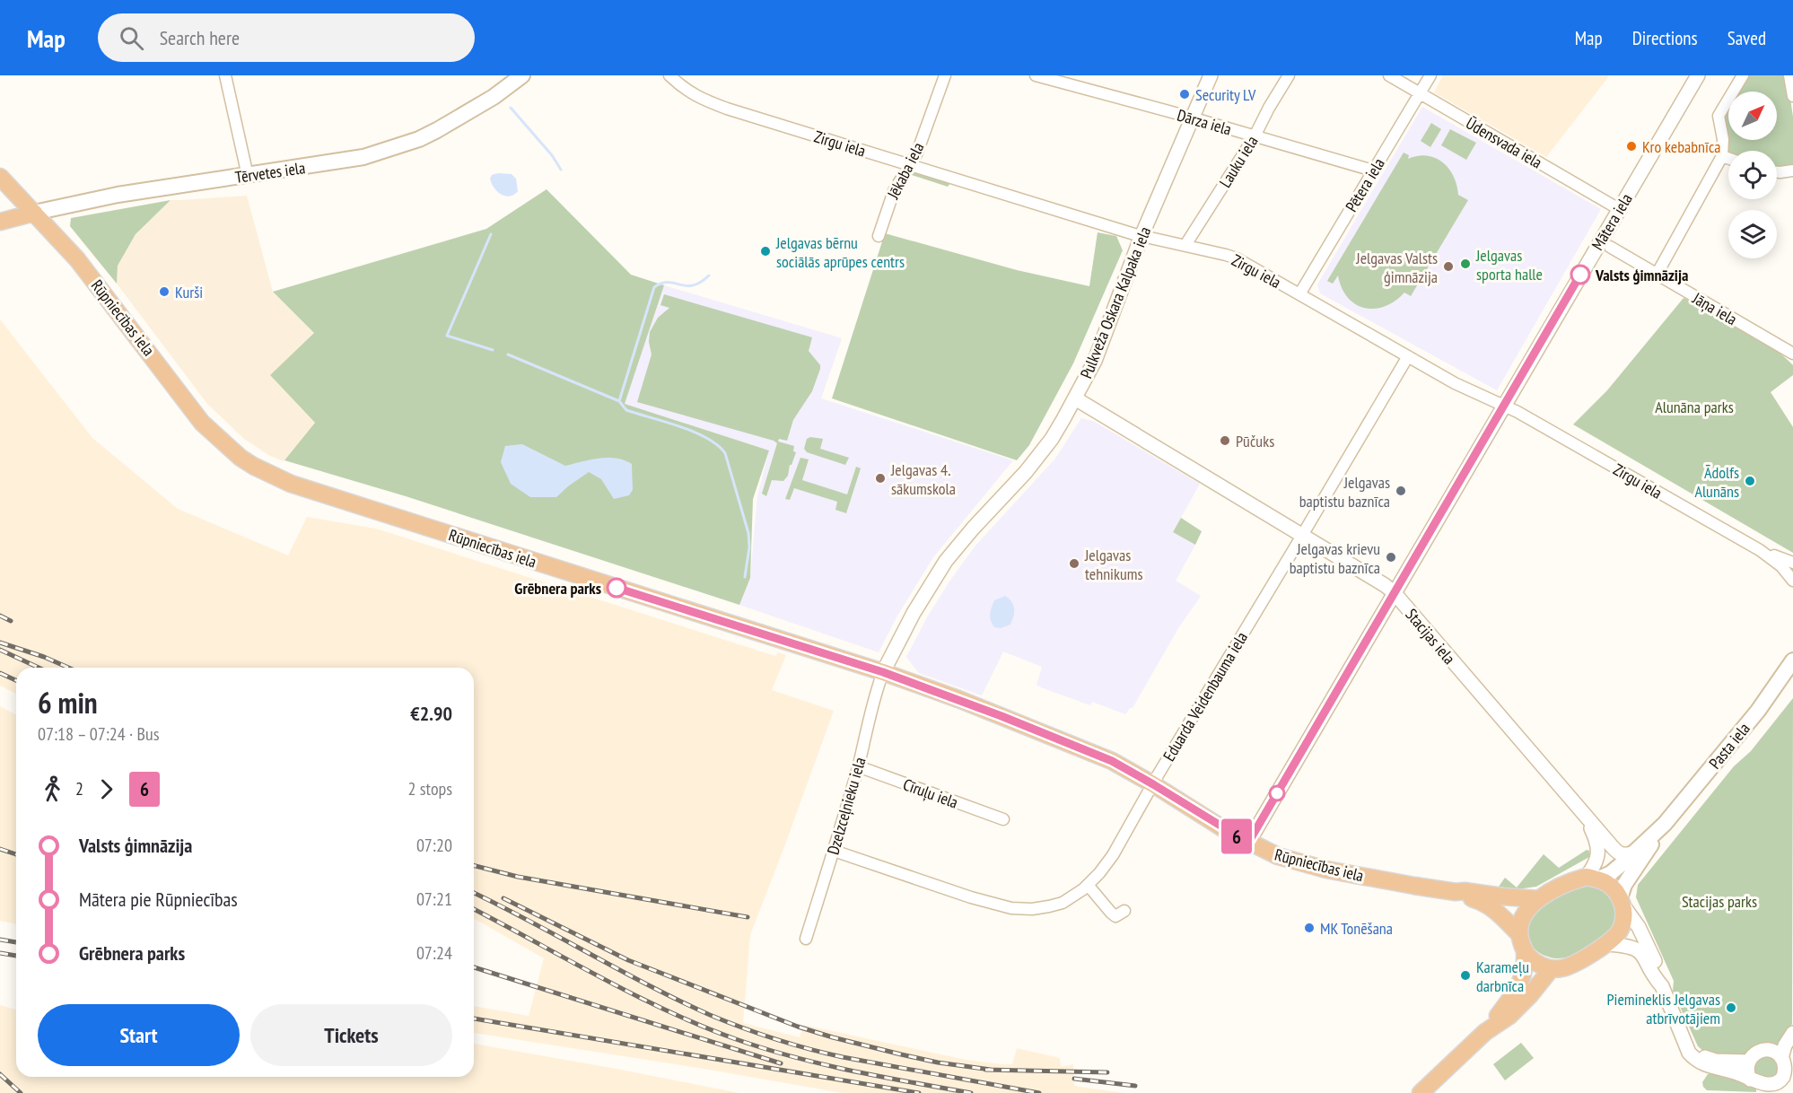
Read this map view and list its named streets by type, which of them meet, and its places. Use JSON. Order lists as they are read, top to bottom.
{
  "streets": {
    "main road": ["Tērvetes iela", "Rūpniecības iela", "Pasta iela"],
    "street": [
      "Dārza iela",
      "Ūdensvada iela",
      "Zirgu iela",
      "Lauku iela",
      "Jēkaba iela",
      "Pētera iela",
      "Mātera iela",
      "Pulkveža Oskara Kalpaka iela",
      "Jāņa iela",
      "Stacijas iela",
      "Eduarda Veidenbauma iela",
      "Cīruļu iela",
      "Dzelzceļnieku iela"
    ]
  },
  "crossings": [
    ["Dārza iela", "Lauku iela"],
    ["Dārza iela", "Pētera iela"],
    ["Dārza iela", "Pulkveža Oskara Kalpaka iela"],
    ["Ūdensvada iela", "Pētera iela"],
    ["Ūdensvada iela", "Mātera iela"],
    ["Zirgu iela", "Lauku iela"],
    ["Zirgu iela", "Jēkaba iela"],
    ["Zirgu iela", "Pētera iela"],
    ["Zirgu iela", "Mātera iela"],
    ["Zirgu iela", "Pulkveža Oskara Kalpaka iela"],
    ["Zirgu iela", "Eduarda Veidenbauma iela"],
    ["Tērvetes iela", "Rūpniecības iela"],
    ["Mātera iela", "Rūpniecības iela"],
    ["Mātera iela", "Stacijas iela"],
    ["Pulkveža Oskara Kalpaka iela", "Rūpniecības iela"],
    ["Pulkveža Oskara Kalpaka iela", "Stacijas iela"],
    ["Pulkveža Oskara Kalpaka iela", "Dzelzceļnieku iela"],
    ["Rūpniecības iela", "Eduarda Veidenbauma iela"],
    ["Rūpniecības iela", "Pasta iela"],
    ["Rūpniecības iela", "Dzelzceļnieku iela"],
    ["Stacijas iela", "Eduarda Veidenbauma iela"],
    ["Stacijas iela", "Pasta iela"],
    ["Eduarda Veidenbauma iela", "Dzelzceļnieku iela"],
    ["Cīruļu iela", "Dzelzceļnieku iela"]
  ],
  "parks": ["Alunāna parks", "Stacijas parks"],
  "places": [
    "Security LV",
    "Kro kebabnīca",
    "Jelgavas bērnu sociālās aprūpes centrs",
    "Jelgavas sporta halle",
    "Jelgavas Valsts ģimnāzija",
    "Valsts ģimnāzija",
    "Kurši",
    "Pūčuks",
    "Jelgavas 4. sākumskola",
    "Ādolfs Alunāns",
    "Jelgavas baptistu baznīca",
    "Jelgavas krievu baptistu baznīca",
    "Jelgavas tehnikums",
    "Grēbnera parks",
    "MK Tonēšana",
    "Karameļu darbnīca",
    "Piemineklis Jelgavas atbrīvotājiem"
  ],
  "lines": ["bus line 6"],
  "north": "top right",
  "page": {
    "header": "Map",
    "search": "Search here",
    "nav": ["Map", "Directions", "Saved"],
    "on_map": "6",
    "heading": ["6 min", "07:18 – 07:24 · Bus", "€2.90"],
    "legs": ["2", "6", "2 stops"],
    "list": [
      {
        "name": "Valsts ģimnāzija",
        "value": "07:20"
      },
      {
        "name": "Mātera pie Rūpniecības",
        "value": "07:21"
      },
      {
        "name": "Grēbnera parks",
        "value": "07:24"
      }
    ],
    "buttons": ["Start", "Tickets"]
  }
}
